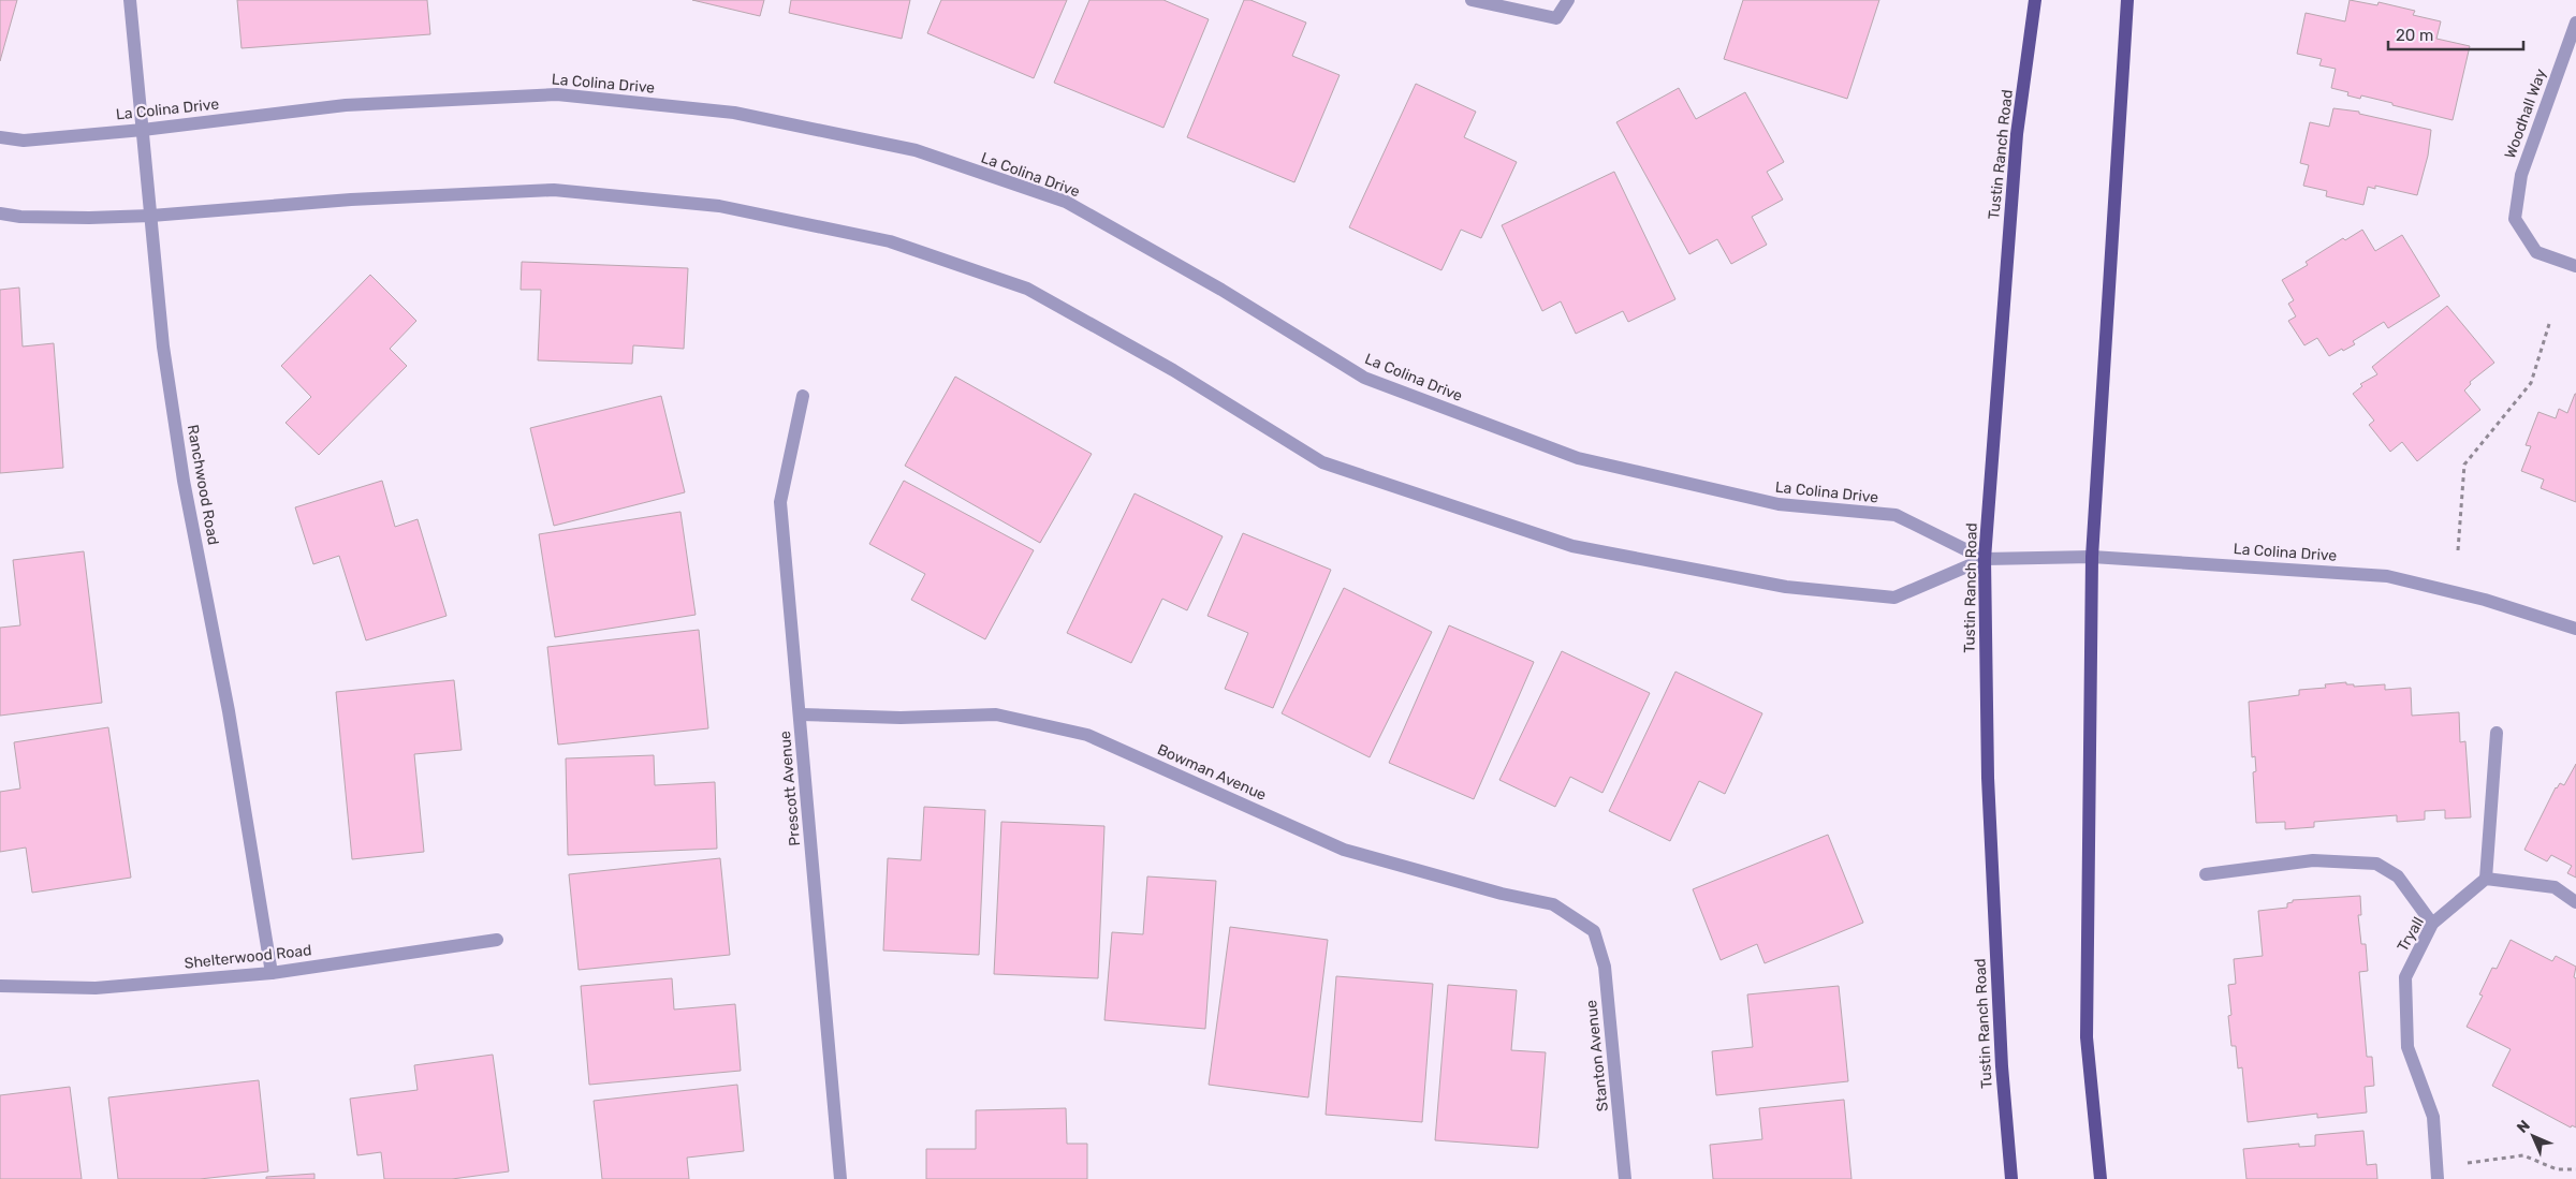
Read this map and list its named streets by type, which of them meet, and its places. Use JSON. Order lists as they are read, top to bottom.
{
  "streets": {
    "main road": ["Tustin Ranch Road"],
    "street": [
      "La Colina Drive",
      "Woodhall Way",
      "Ranchwood Road",
      "Bowman Avenue",
      "Prescott Avenue",
      "Tryall",
      "Shelterwood Road",
      "Stanton Avenue"
    ]
  },
  "crossings": [
    ["La Colina Drive", "Tustin Ranch Road"],
    ["La Colina Drive", "Ranchwood Road"],
    ["Ranchwood Road", "Shelterwood Road"],
    ["Bowman Avenue", "Prescott Avenue"],
    ["Bowman Avenue", "Stanton Avenue"]
  ],
  "scale_bar": "20 m",
  "north": "top left"
}
